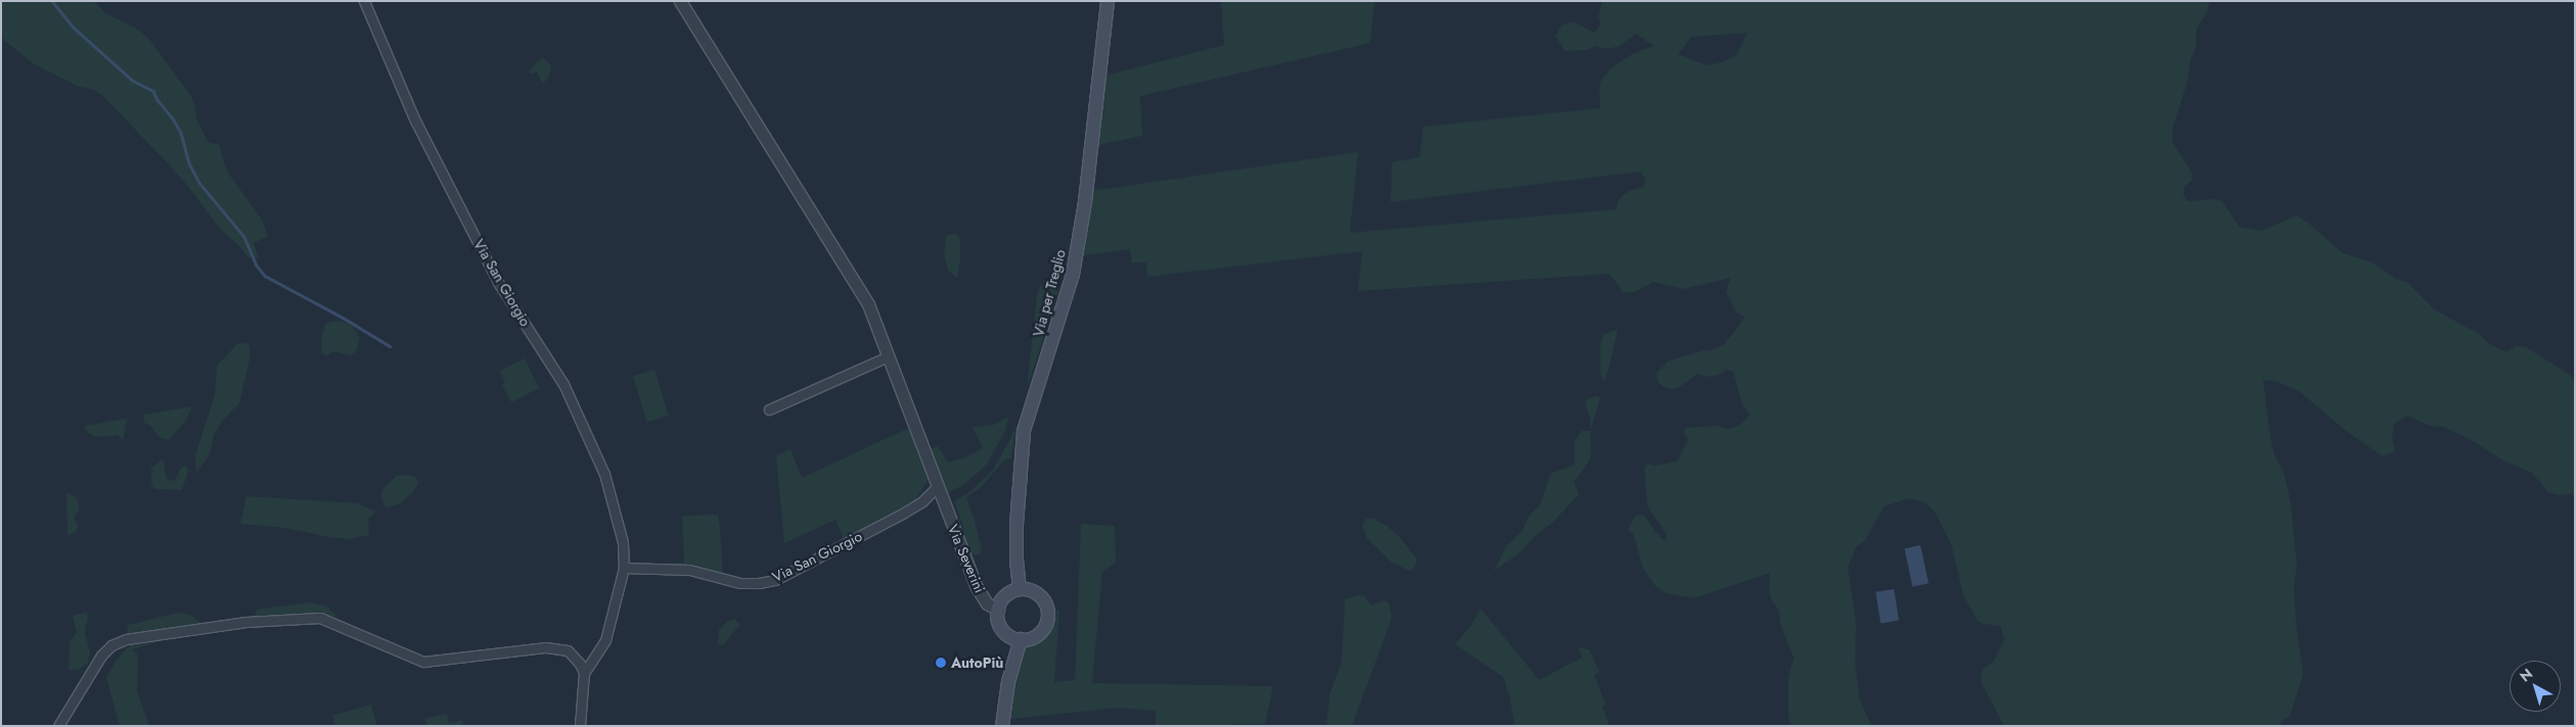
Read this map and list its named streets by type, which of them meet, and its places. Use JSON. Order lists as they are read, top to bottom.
{
  "streets": {
    "main road": ["Via per Treglio"],
    "street": ["Via San Giorgio", "Via Severini"]
  },
  "crossings": [
    ["Via San Giorgio", "Via Severini"],
    ["Via per Treglio", "Via Severini"]
  ],
  "places": ["AutoPiù"],
  "north": "top left"
}
